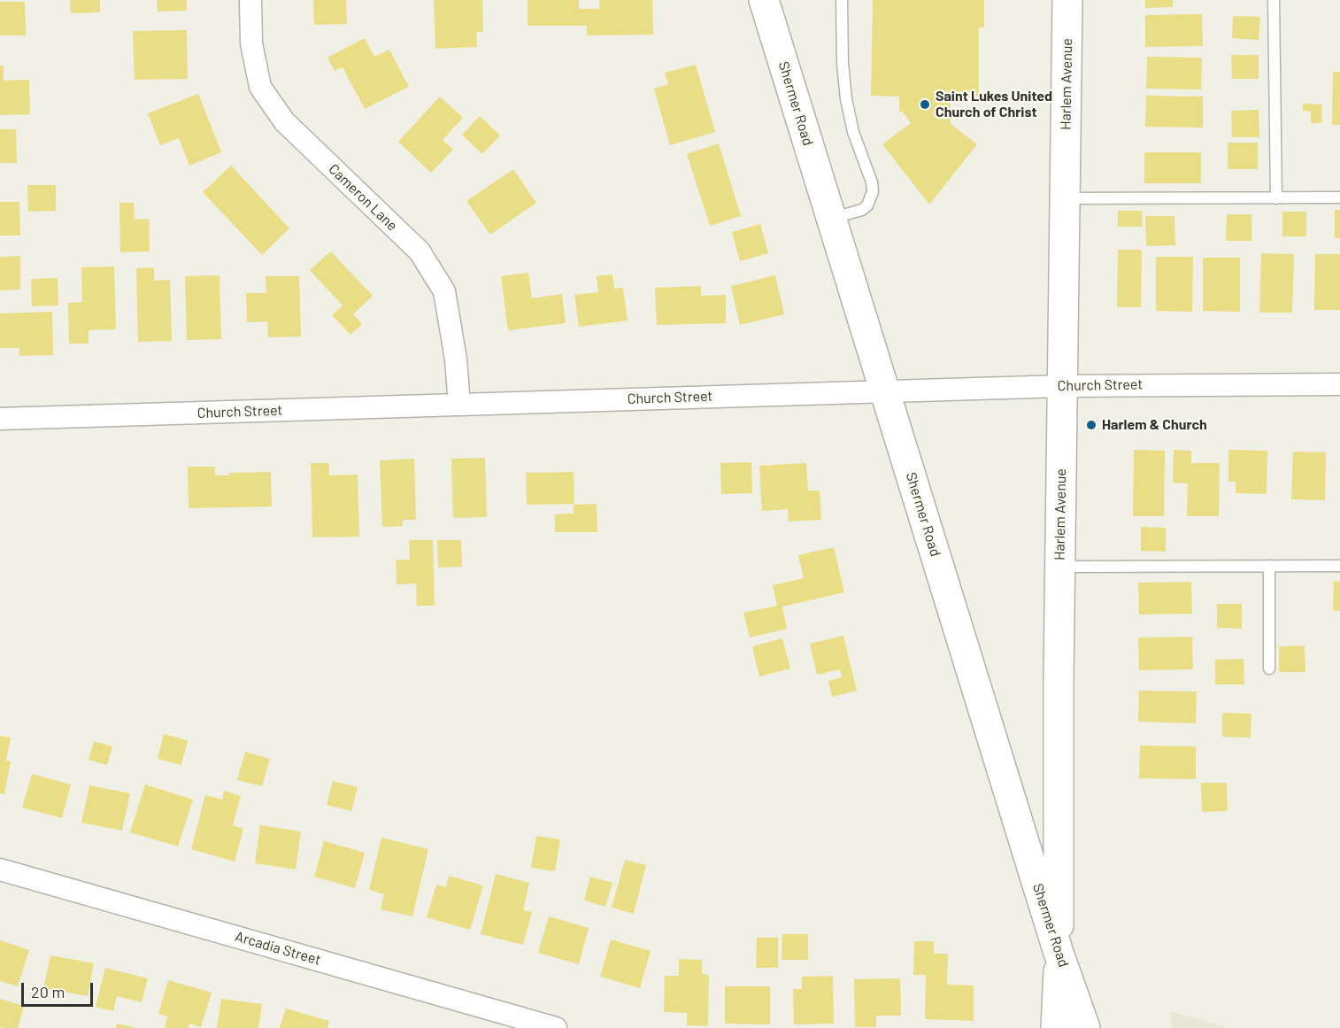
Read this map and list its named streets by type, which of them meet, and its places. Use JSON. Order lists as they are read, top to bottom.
{
  "streets": {
    "main road": ["Harlem Avenue", "Shermer Road"],
    "street": ["Cameron Lane", "Church Street", "Arcadia Street"]
  },
  "crossings": [
    ["Harlem Avenue", "Shermer Road"],
    ["Harlem Avenue", "Church Street"],
    ["Shermer Road", "Church Street"],
    ["Cameron Lane", "Church Street"]
  ],
  "places": ["Saint Lukes United Church of Christ", "Harlem & Church"],
  "scale_bar": "20 m"
}
